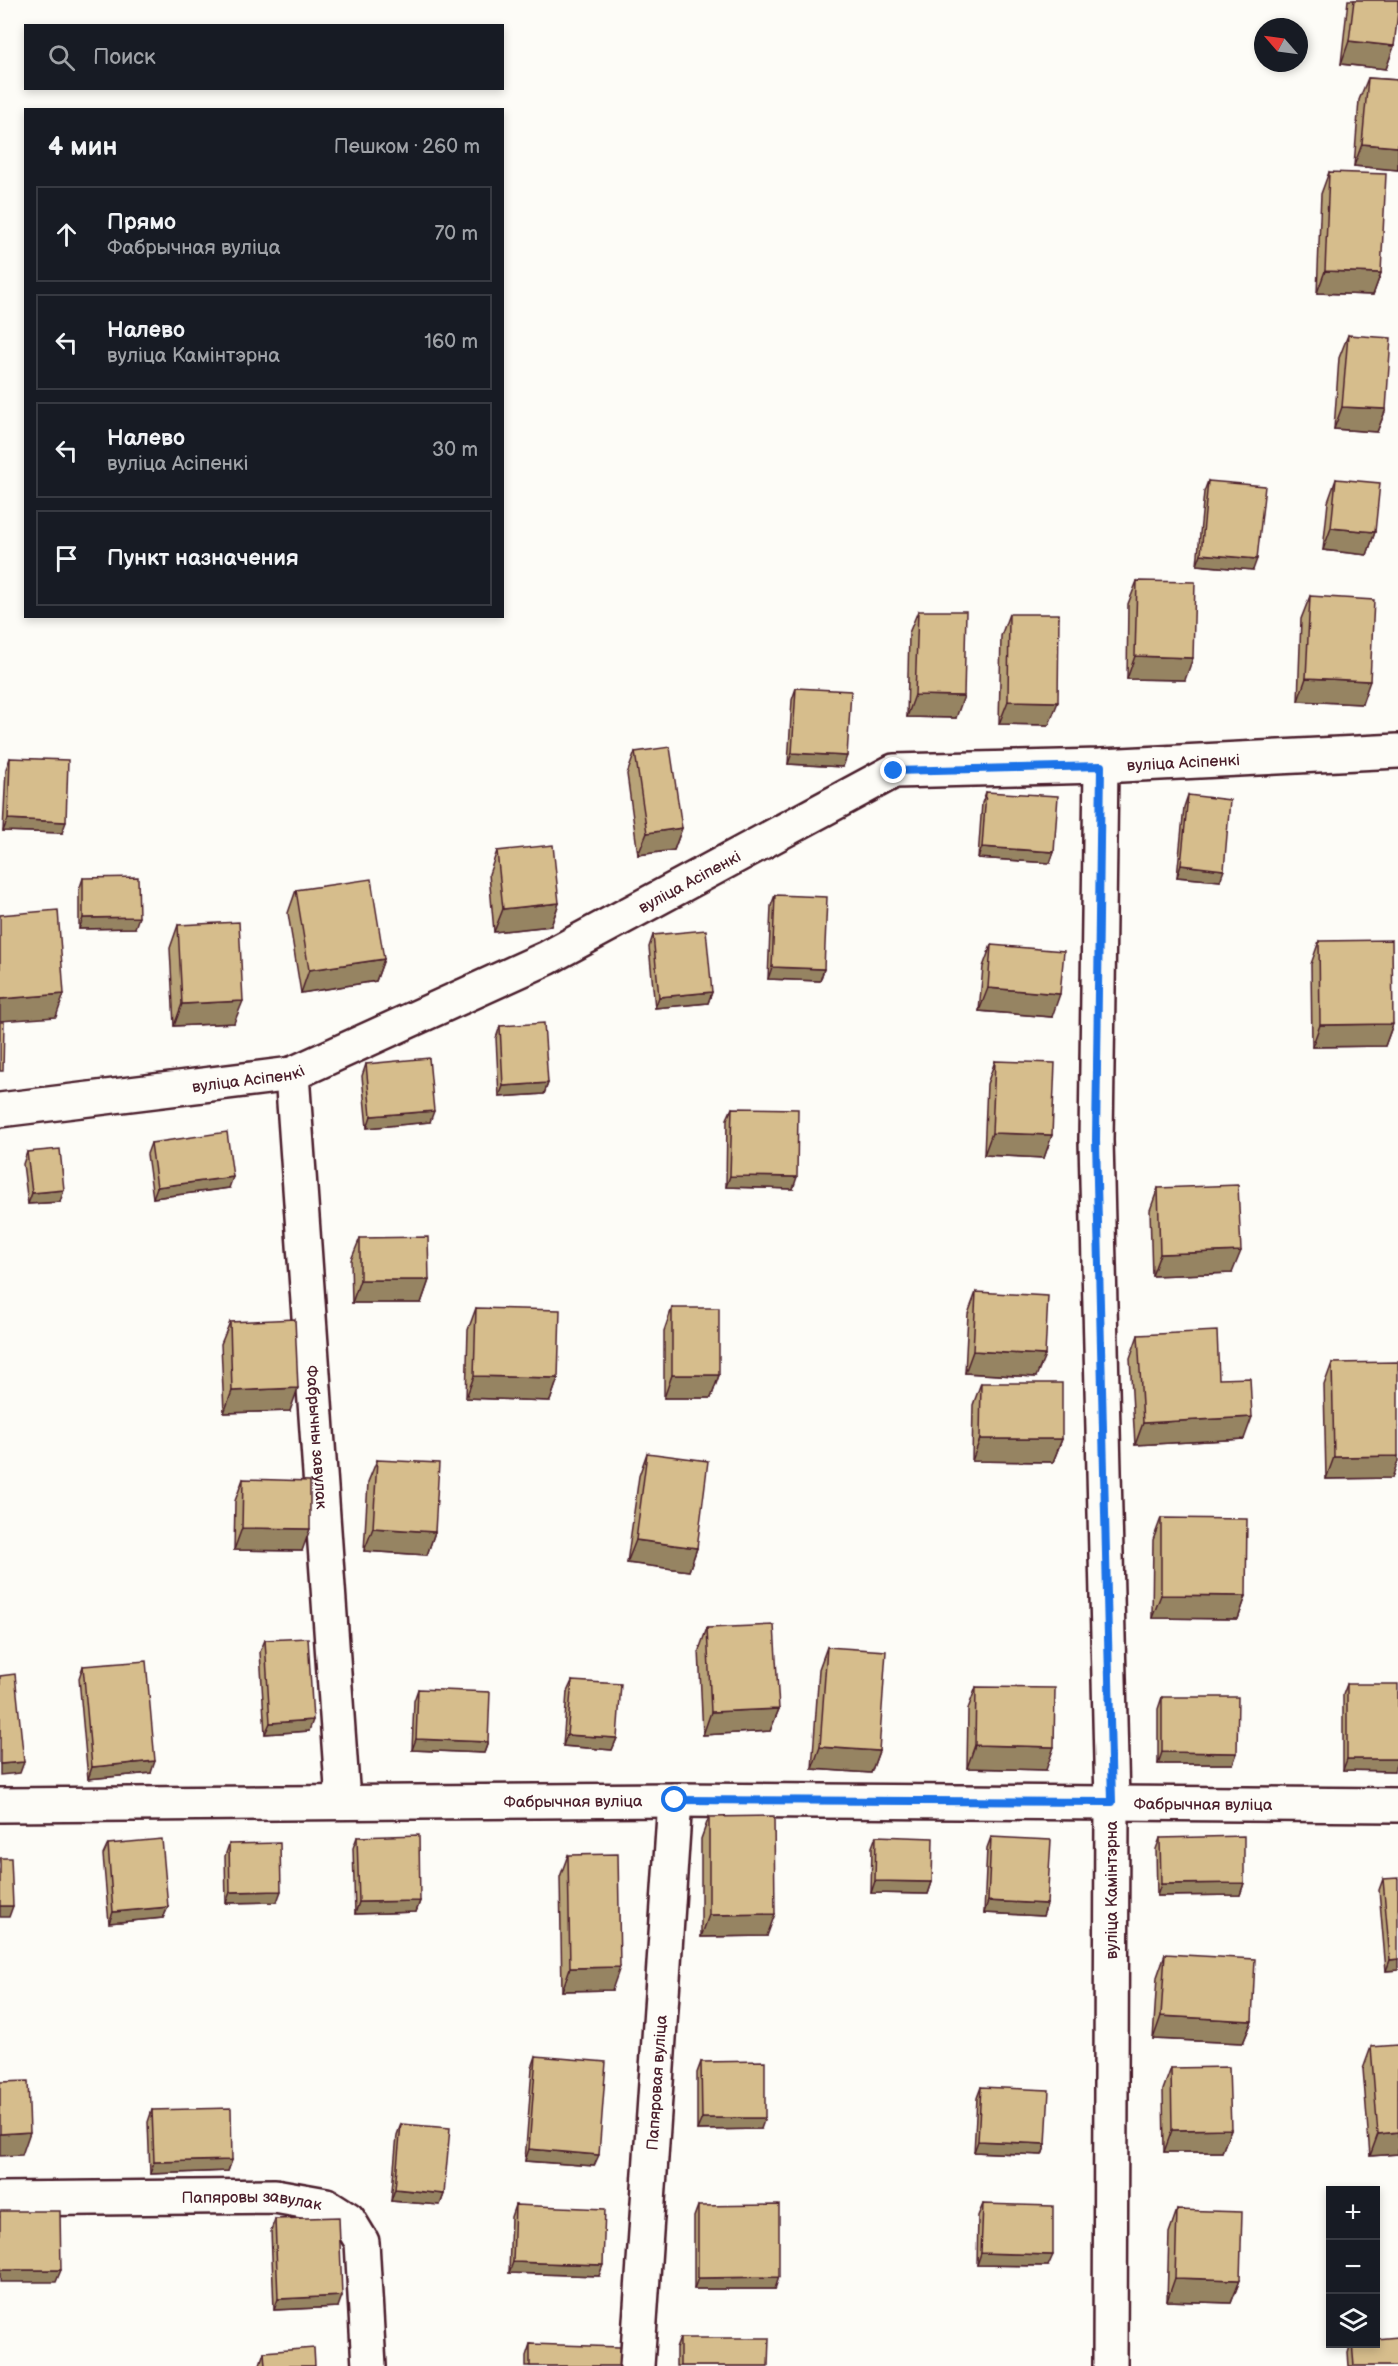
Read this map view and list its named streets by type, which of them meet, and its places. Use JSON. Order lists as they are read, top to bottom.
{
  "streets": {
    "street": [
      "вуліца Асіпенкі",
      "Фабрычны завулак",
      "Фабрычная вуліца",
      "вуліца Камінтэрна",
      "Папяровая вуліца",
      "Папяровы завулак"
    ]
  },
  "crossings": [
    ["вуліца Асіпенкі", "Фабрычны завулак"],
    ["вуліца Асіпенкі", "вуліца Камінтэрна"],
    ["Фабрычны завулак", "Фабрычная вуліца"],
    ["Фабрычная вуліца", "вуліца Камінтэрна"],
    ["Фабрычная вуліца", "Папяровая вуліца"]
  ],
  "north": "top left",
  "page": {
    "search": "Поиск",
    "heading": ["4 мин", "Пешком · 260 m"],
    "list": [
      ["Прямо", "Фабрычная вуліца", "70 m"],
      ["Налево", "вуліца Камінтэрна", "160 m"],
      ["Налево", "вуліца Асіпенкі", "30 m"],
      "Пункт назначения"
    ],
    "map_buttons": ["+", "−"]
  }
}
